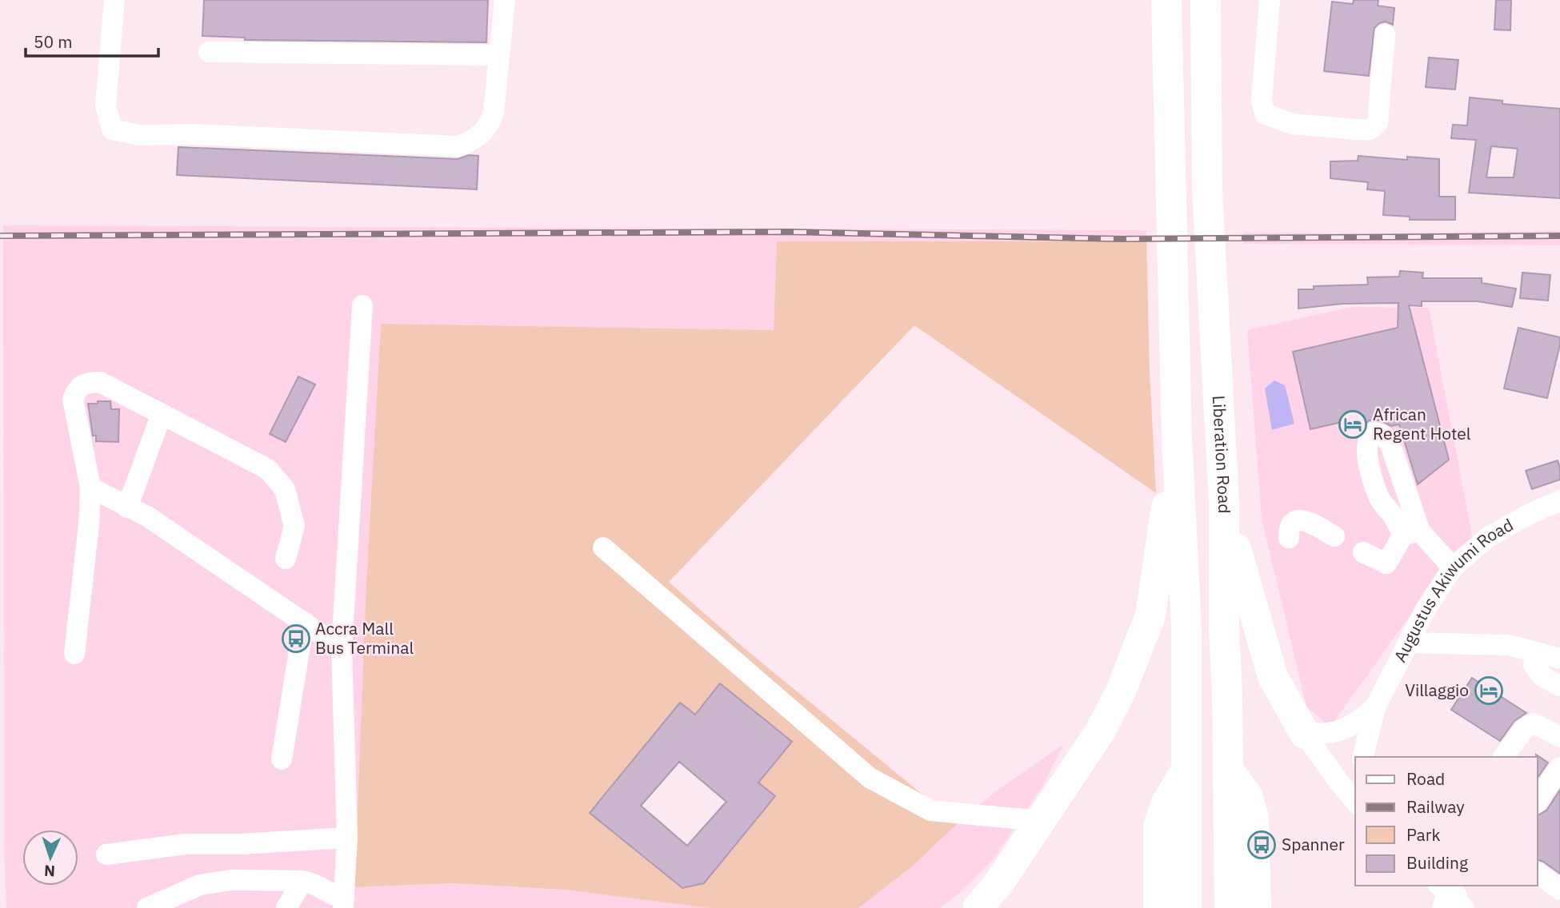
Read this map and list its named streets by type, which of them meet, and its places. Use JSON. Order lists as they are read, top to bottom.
{
  "streets": {
    "highway": ["Liberation Road"],
    "street": ["Augustus Akiwumi Road"]
  },
  "places": {
    "hotel": ["African Regent Hotel", "Villaggio"],
    "bus stop": ["Accra Mall Bus Terminal", "Spanner"]
  },
  "legend": [
    "Road",
    "Railway",
    "Park",
    "Building"
  ],
  "scale_bar": "50 m",
  "north": "bottom"
}
